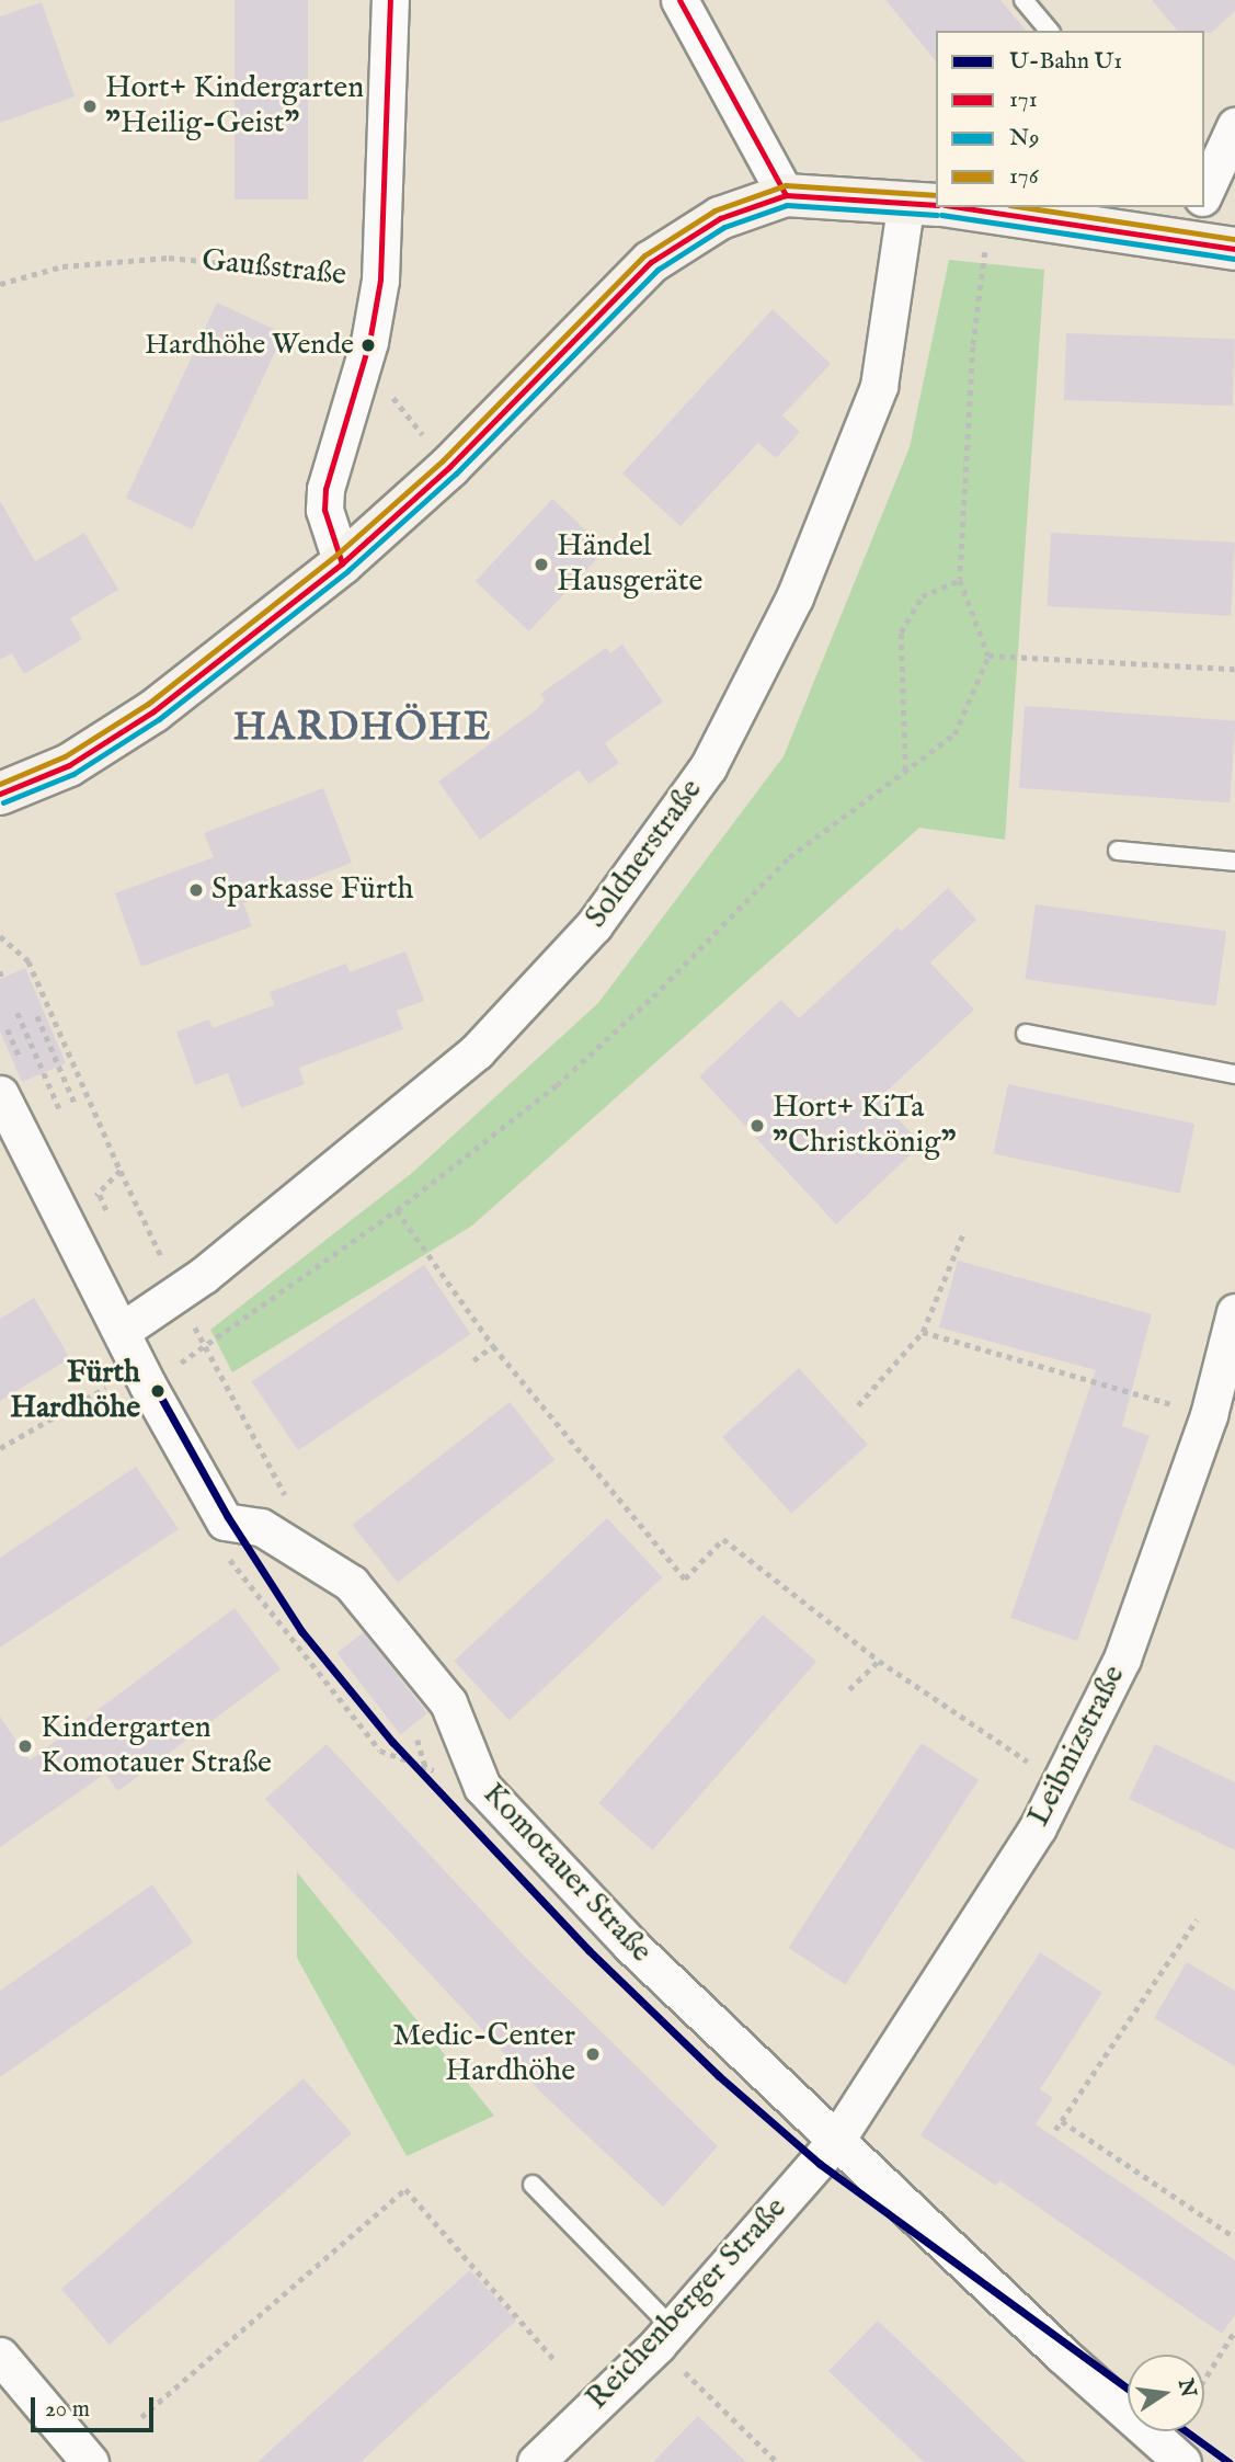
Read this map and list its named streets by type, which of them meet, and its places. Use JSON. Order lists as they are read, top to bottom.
{
  "streets": {
    "street": [
      "Gaußstraße",
      "Soldnerstraße",
      "Leibnizstraße",
      "Komotauer Straße",
      "Reichenberger Straße"
    ]
  },
  "crossings": [
    ["Leibnizstraße", "Komotauer Straße"],
    ["Leibnizstraße", "Reichenberger Straße"],
    ["Komotauer Straße", "Reichenberger Straße"]
  ],
  "districts": ["HARDHÖHE"],
  "places": [
    "Hort+ Kindergarten \"Heilig-Geist\"",
    "Hardhöhe Wende",
    "Händel Hausgeräte",
    "Sparkasse Fürth",
    "Hort+ KiTa \"Christkönig\"",
    "Fürth Hardhöhe",
    "Kindergarten Komotauer Straße",
    "Medic-Center Hardhöhe"
  ],
  "lines": [
    "transit line 171",
    "transit line 176",
    "transit line N9",
    "metro line U1"
  ],
  "legend": [
    "U-Bahn U1",
    "171",
    "N9",
    "176"
  ],
  "scale_bar": "20 m",
  "north": "right"
}
